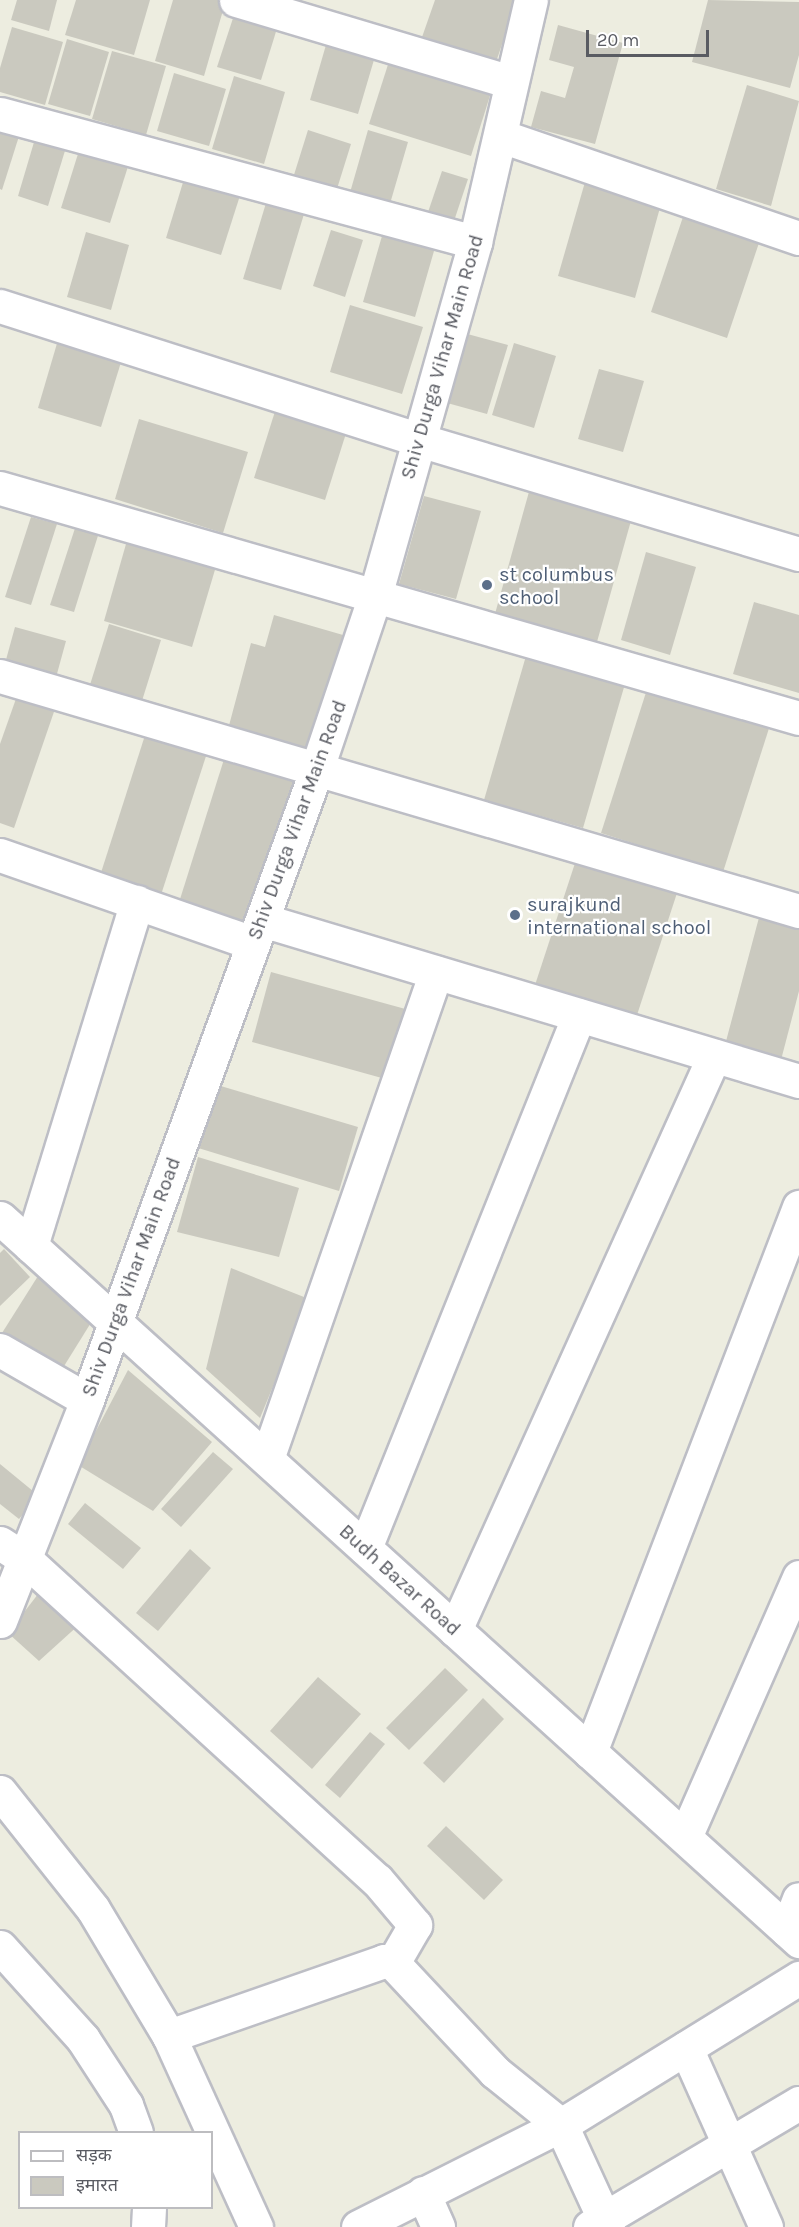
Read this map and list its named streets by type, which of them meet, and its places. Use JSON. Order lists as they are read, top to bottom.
{
  "streets": {
    "street": ["Shiv Durga Vihar Main Road", "Budh Bazar Road"]
  },
  "crossings": [
    ["Shiv Durga Vihar Main Road", "Budh Bazar Road"]
  ],
  "places": ["st columbus school", "surajkund international school"],
  "legend": ["सड़क", "इमारत"],
  "scale_bar": "20 m"
}
